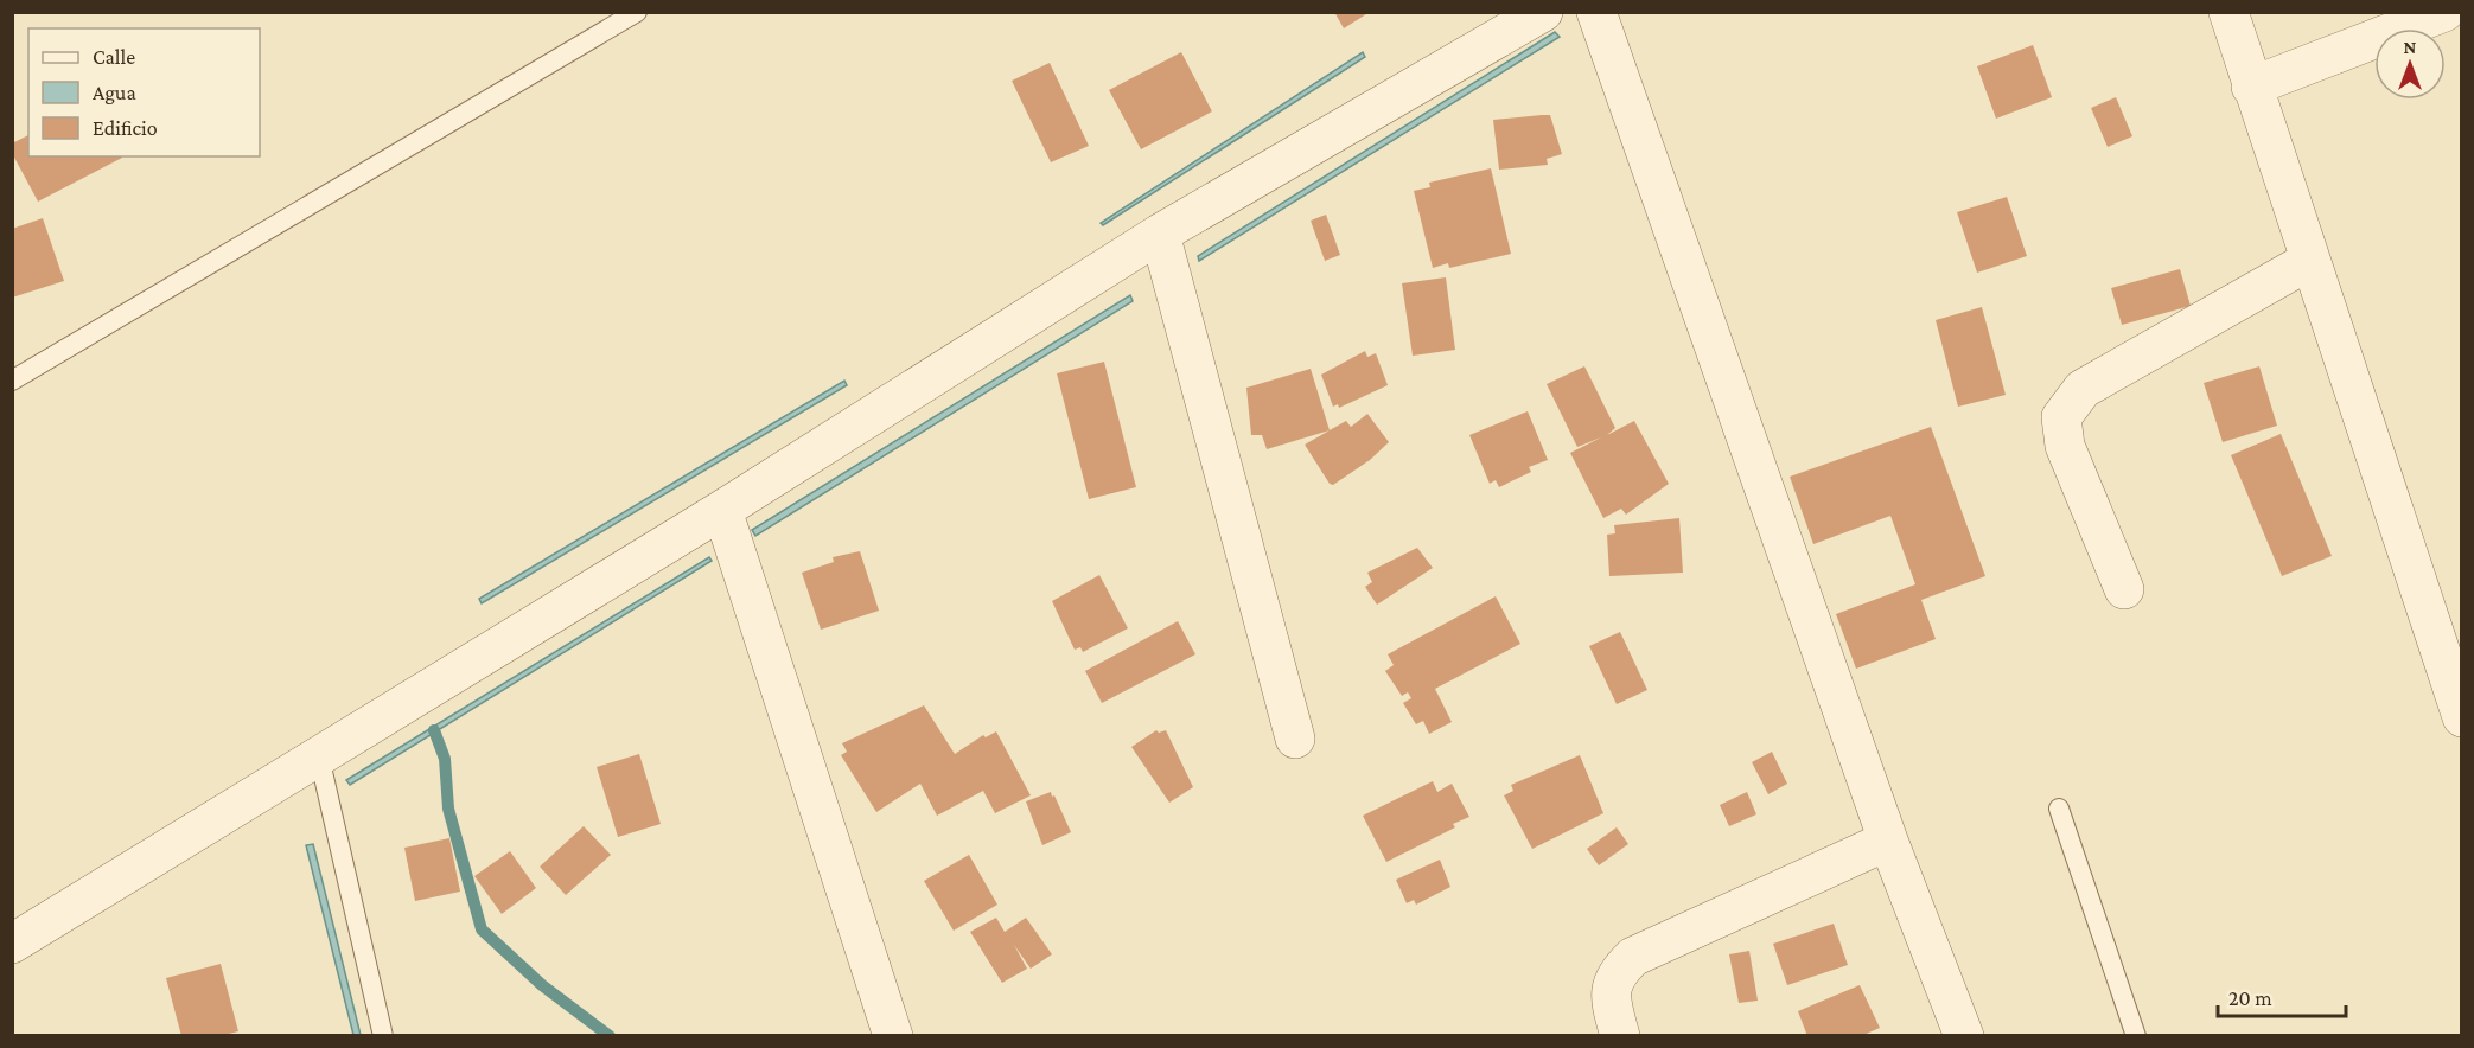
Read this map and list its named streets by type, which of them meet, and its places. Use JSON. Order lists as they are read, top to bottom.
{
  "legend": ["Calle", "Agua", "Edificio"],
  "scale_bar": "20 m",
  "north": "top"
}
